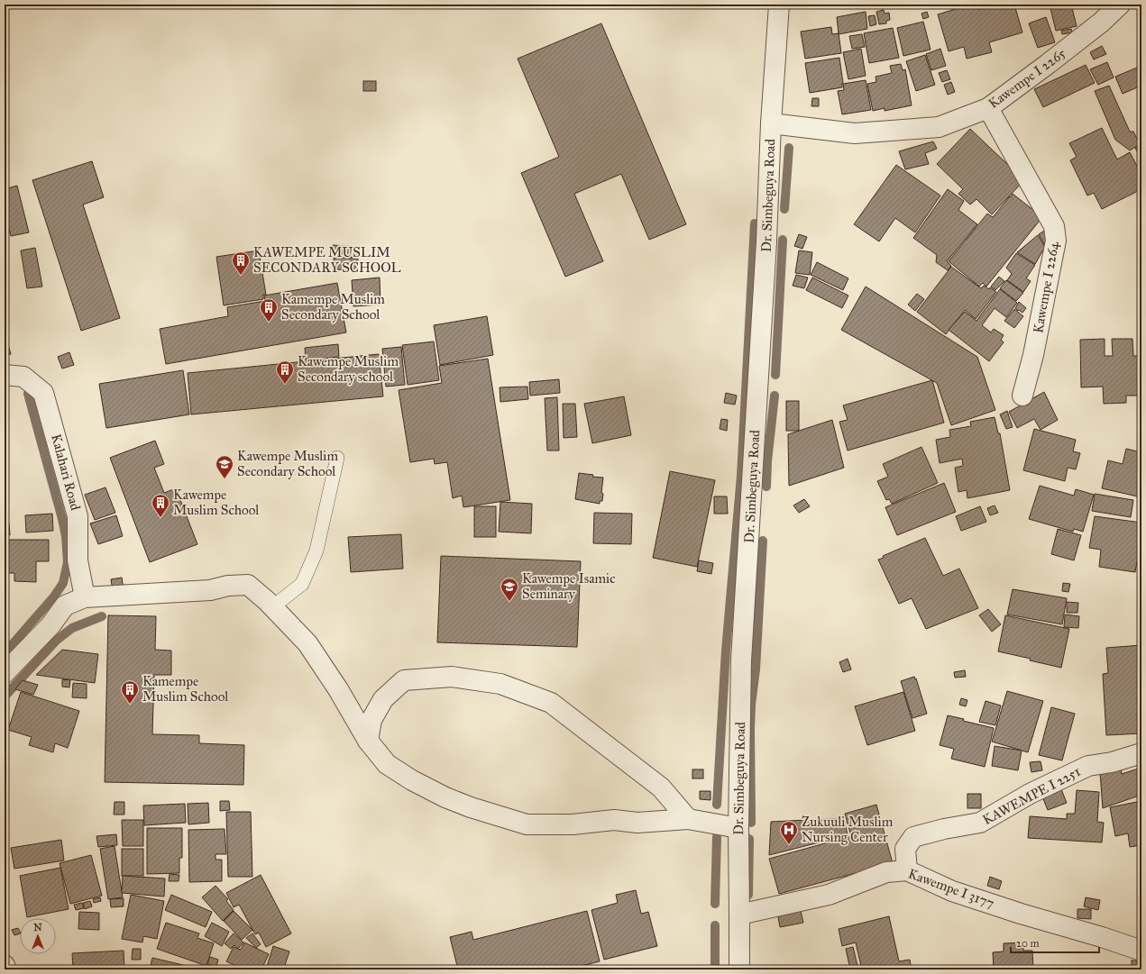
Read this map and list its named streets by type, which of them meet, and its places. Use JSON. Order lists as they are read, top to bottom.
{
  "streets": {
    "street": [
      "Kawempe I 2265",
      "Dr. Simbeguya Road",
      "Kawempe I 2264",
      "Kalahari Road",
      "KAWEMPE I 2251",
      "Kawempe I 3177"
    ]
  },
  "crossings": [
    ["Kawempe I 2265", "Dr. Simbeguya Road"],
    ["Kawempe I 2265", "Kawempe I 2264"],
    ["Dr. Simbeguya Road", "Kawempe I 3177"],
    ["KAWEMPE I 2251", "Kawempe I 3177"]
  ],
  "places": {
    "building": [
      "KAWEMPE MUSLIM SECONDARY SCHOOL",
      "Kamempe Muslim Secondary School",
      "Kawempe Muslim Secondary school",
      "Kawempe Muslim School",
      "Kamempe Muslim School"
    ],
    "school or university": ["Kawempe Muslim Secondary School", "Kawempe Isamic Seminary"],
    "hospital": ["Zukuuli Muslim Nursing Center"]
  },
  "scale_bar": "20 m",
  "north": "top"
}
